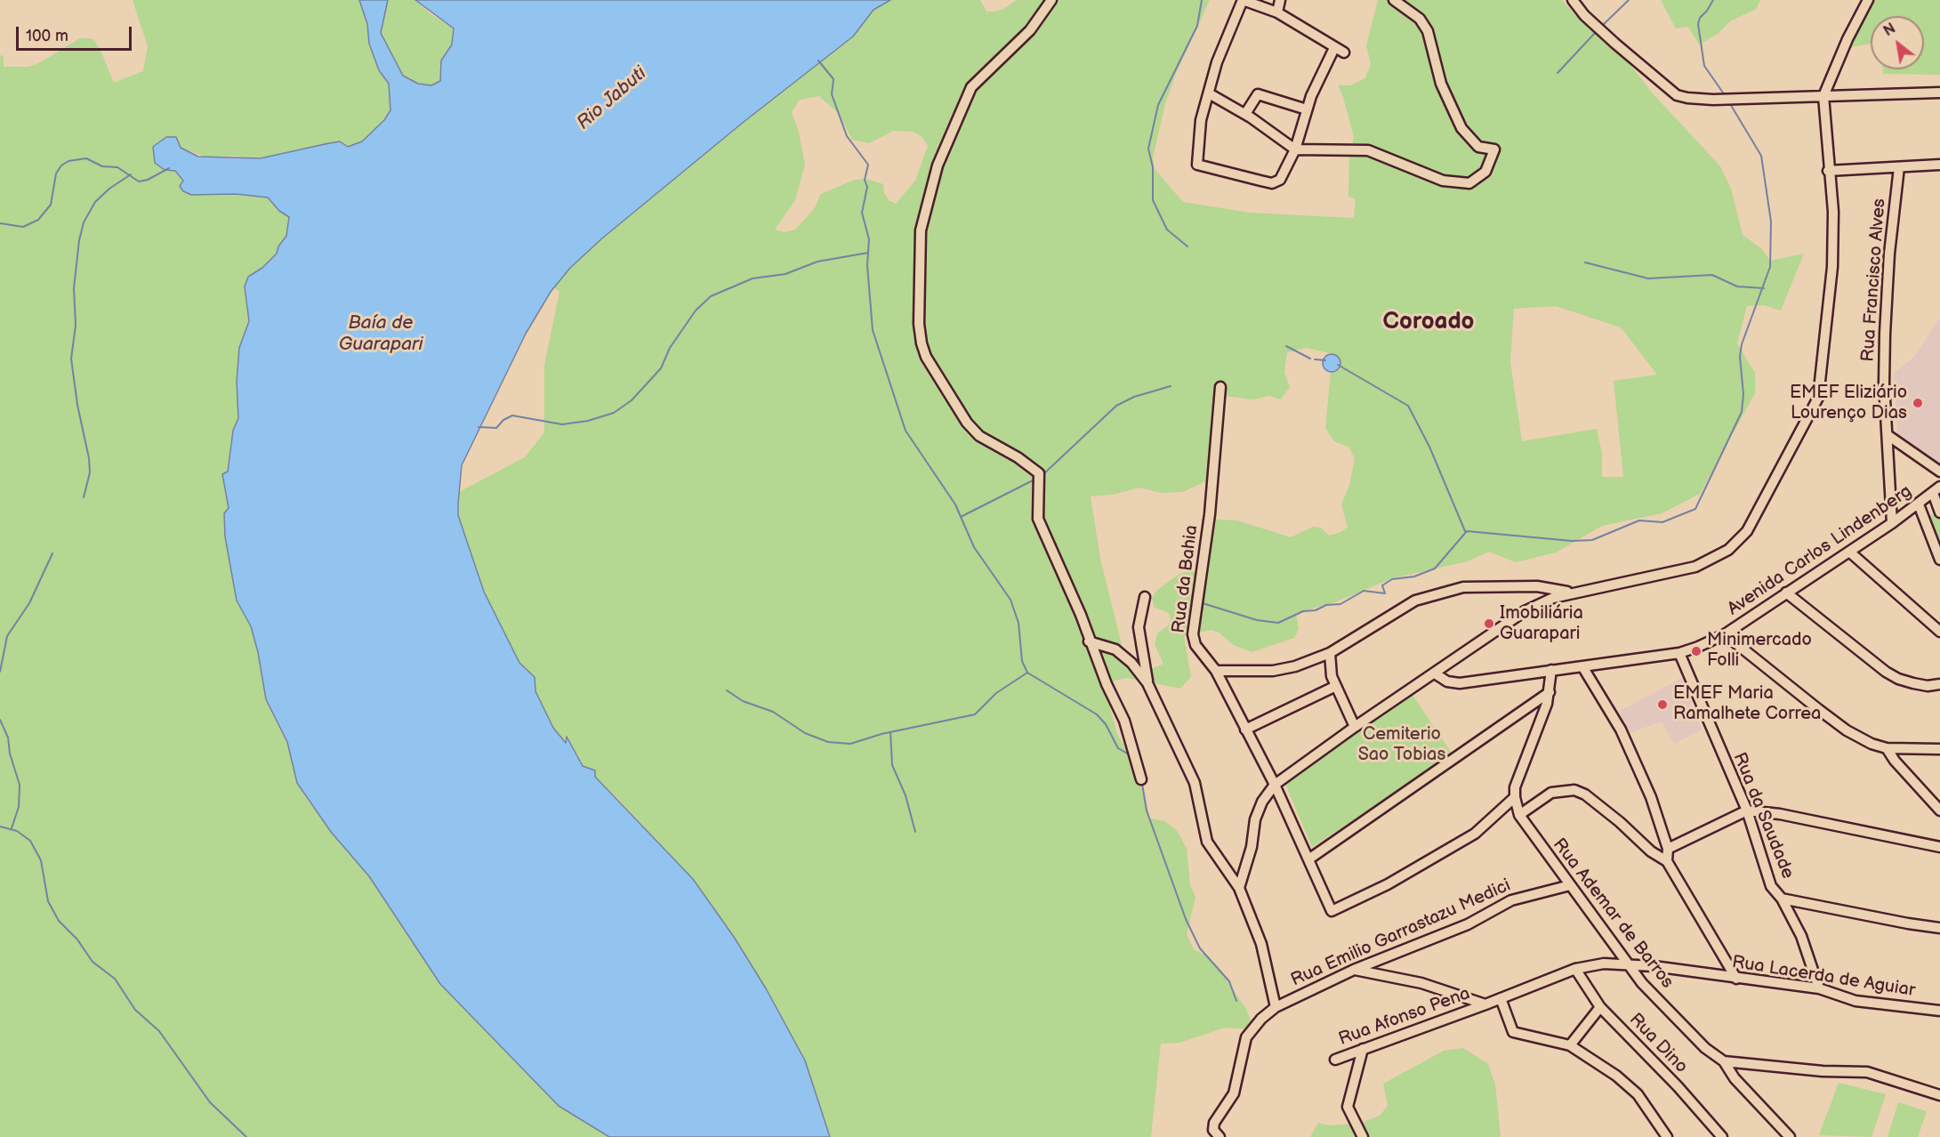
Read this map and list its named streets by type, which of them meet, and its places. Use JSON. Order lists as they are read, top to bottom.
{
  "streets": {
    "street": [
      "Rua Francisco Alves",
      "Avenida Carlos Lindenberg",
      "Rua da Bahia",
      "Rua da Saudade",
      "Rua Ademar de Barros",
      "Rua Emilio Garrastazu Medici",
      "Rua Lacerda de Aguiar",
      "Rua Afonso Pena",
      "Rua Dino"
    ]
  },
  "crossings": [
    ["Rua Francisco Alves", "Avenida Carlos Lindenberg"],
    ["Avenida Carlos Lindenberg", "Rua da Saudade"],
    ["Avenida Carlos Lindenberg", "Rua Ademar de Barros"],
    ["Rua da Bahia", "Rua Ademar de Barros"],
    ["Rua da Saudade", "Rua Lacerda de Aguiar"],
    ["Rua Ademar de Barros", "Rua Emilio Garrastazu Medici"],
    ["Rua Ademar de Barros", "Rua Lacerda de Aguiar"],
    ["Rua Emilio Garrastazu Medici", "Rua Afonso Pena"],
    ["Rua Lacerda de Aguiar", "Rua Afonso Pena"],
    ["Rua Lacerda de Aguiar", "Rua Dino"],
    ["Rua Afonso Pena", "Rua Dino"]
  ],
  "districts": ["Coroado"],
  "water": ["Rio Jabuti", "Baía de Guarapari"],
  "parks": ["Cemiterio Sao Tobias"],
  "places": [
    "EMEF Eliziário Lourenço Dias",
    "Imobiliária Guarapari",
    "Minimercado Folli",
    "EMEF Maria Ramalhete Correa"
  ],
  "scale_bar": "100 m",
  "north": "top left"
}
